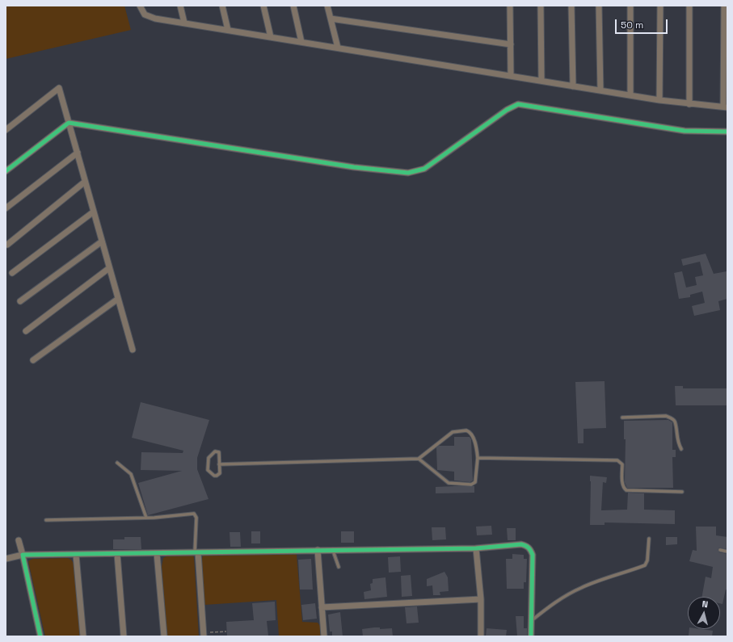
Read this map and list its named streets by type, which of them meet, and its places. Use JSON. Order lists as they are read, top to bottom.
{
  "scale_bar": "50 m",
  "north": "top"
}
